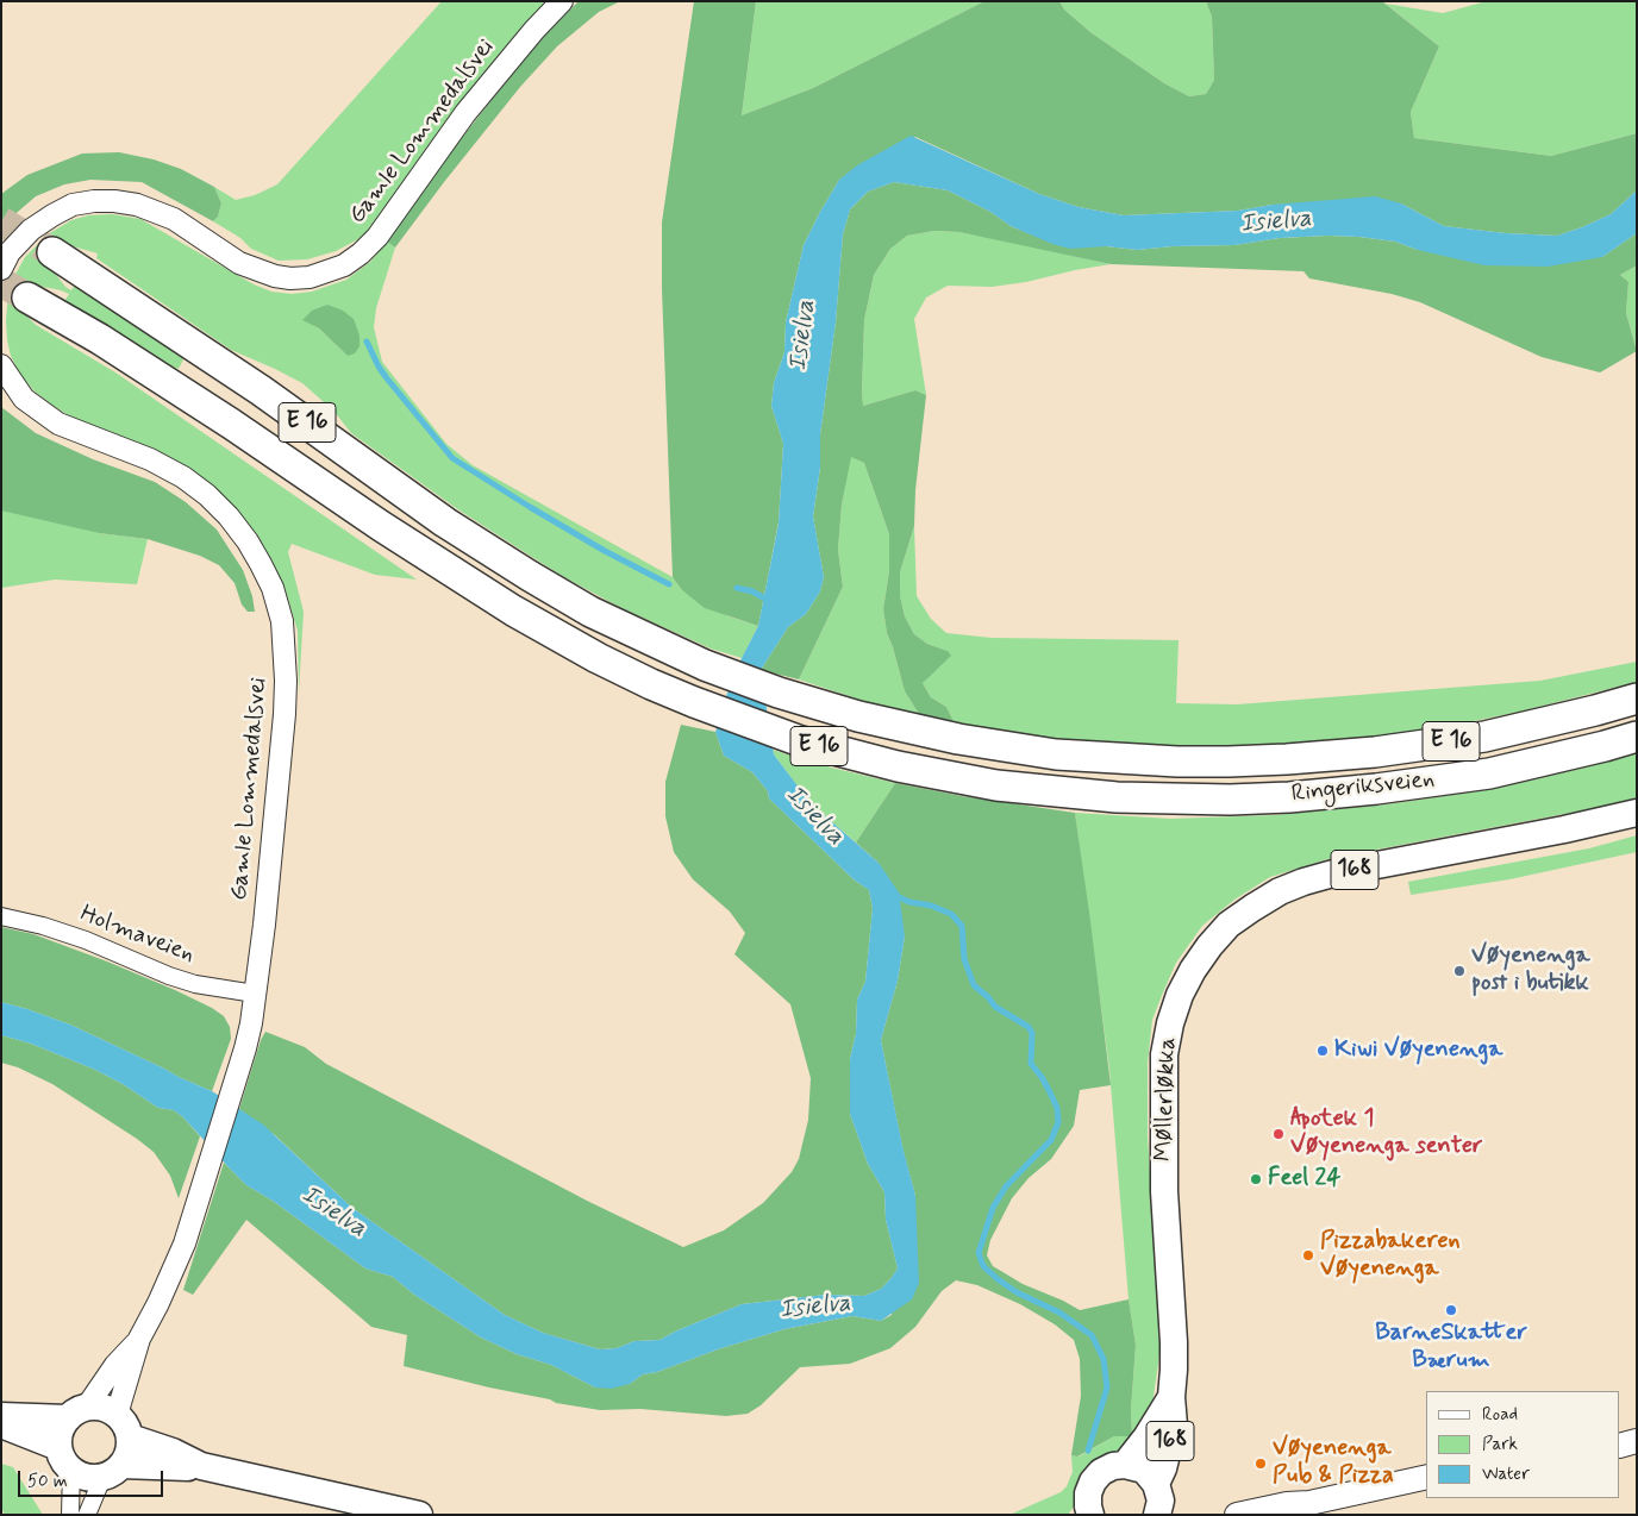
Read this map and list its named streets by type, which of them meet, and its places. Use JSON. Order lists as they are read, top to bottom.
{
  "streets": {
    "highway": ["E 16", "Ringeriksveien"],
    "main road": ["168", "Møllerløkka"],
    "street": ["Gamle Lommedalsvei", "Holmaveien"]
  },
  "crossings": [
    ["Gamle Lommedalsvei", "Holmaveien"],
    ["168", "Møllerløkka"]
  ],
  "water": ["Isielva"],
  "places": [
    "Vøyenenga post i butikk",
    "Kiwi Vøyenenga",
    "Apotek 1 Vøyenenga senter",
    "Feel 24",
    "Pizzabakeren Vøyenenga",
    "BarneSkatter Bærum",
    "Vøyenenga Pub & Pizza"
  ],
  "legend": ["Road", "Park", "Water"],
  "scale_bar": "50 m"
}
